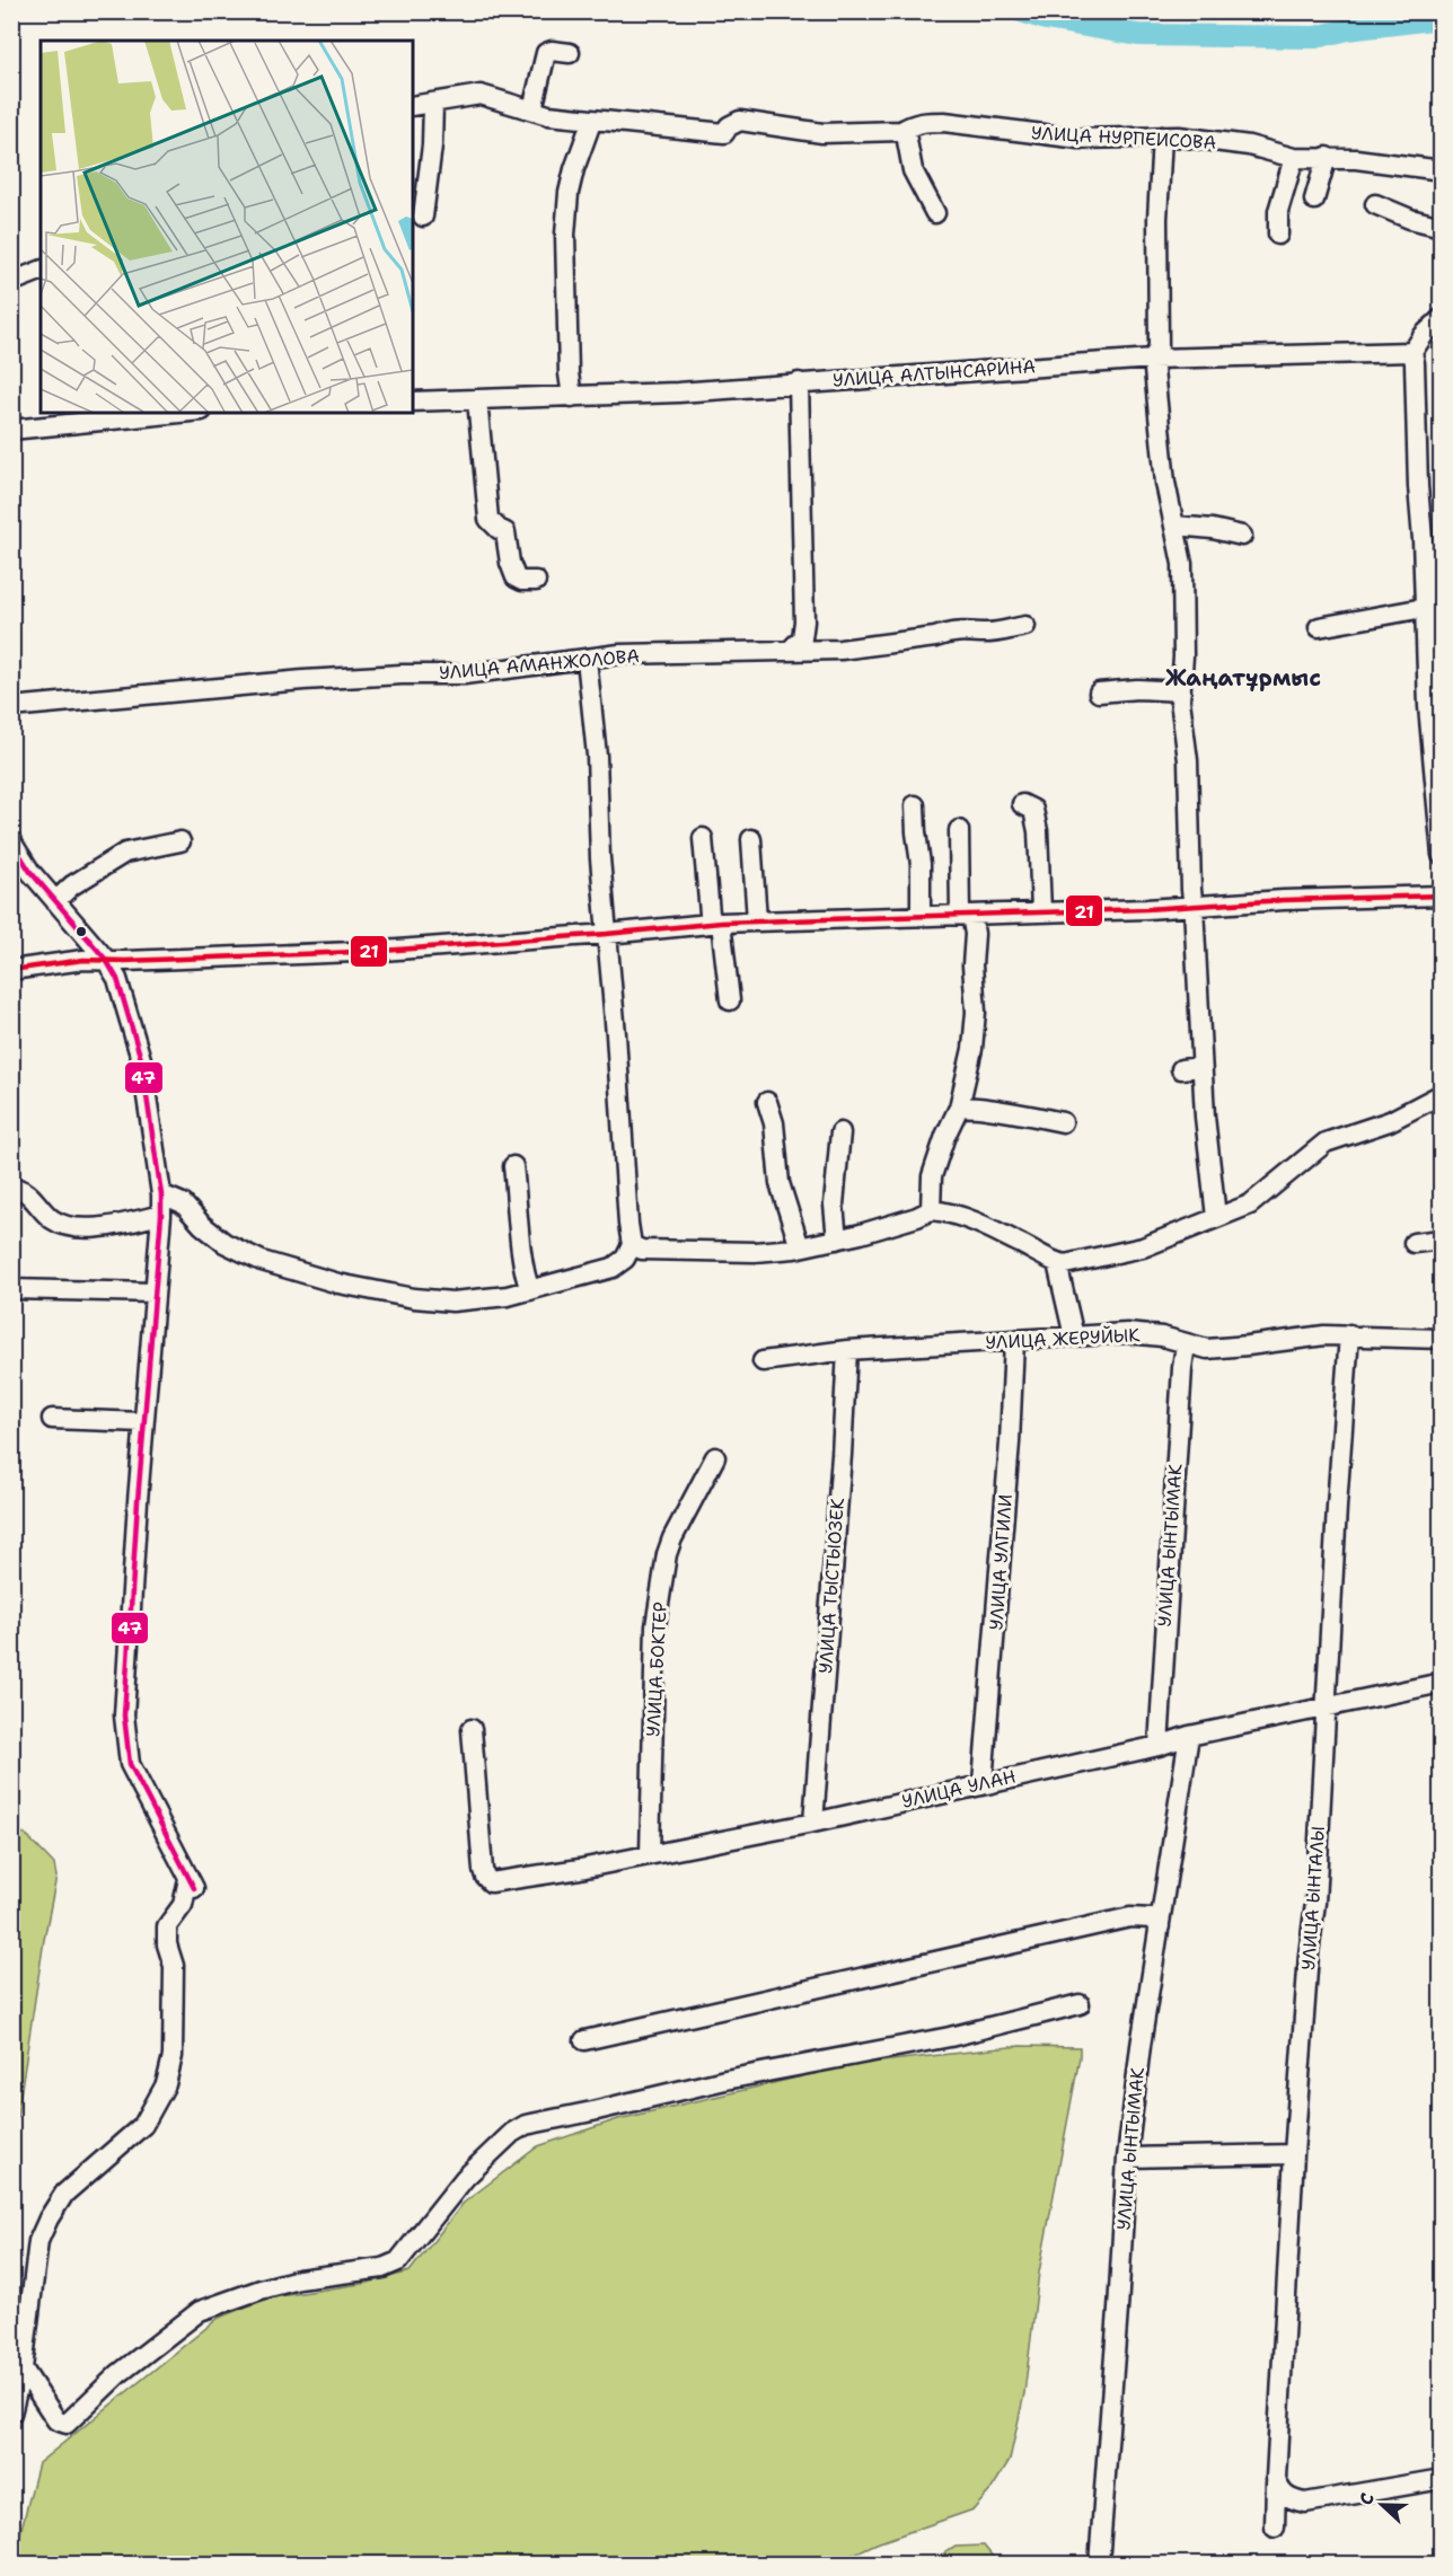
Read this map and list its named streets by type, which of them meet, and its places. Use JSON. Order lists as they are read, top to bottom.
{
  "streets": {
    "street": [
      "УЛИЦА НУРПЕИСОВА",
      "УЛИЦА АЛТЫНСАРИНА",
      "УЛИЦА АМАНЖОЛОВА",
      "УЛИЦА ЖЕРУЙЫК",
      "УЛИЦА ЫНТЫМАК",
      "УЛИЦА УЛГИЛИ",
      "УЛИЦА ТЫСТЫОЗЕК",
      "УЛИЦА БОКТЕР",
      "УЛИЦА УЛАН",
      "УЛИЦА ЫНТАЛЫ"
    ]
  },
  "crossings": [
    ["УЛИЦА ЖЕРУЙЫК", "УЛИЦА ЫНТЫМАК"],
    ["УЛИЦА ЖЕРУЙЫК", "УЛИЦА УЛГИЛИ"],
    ["УЛИЦА ЖЕРУЙЫК", "УЛИЦА ТЫСТЫОЗЕК"],
    ["УЛИЦА ЖЕРУЙЫК", "УЛИЦА ЫНТАЛЫ"],
    ["УЛИЦА ЫНТЫМАК", "УЛИЦА УЛАН"],
    ["УЛИЦА УЛГИЛИ", "УЛИЦА УЛАН"],
    ["УЛИЦА ТЫСТЫОЗЕК", "УЛИЦА УЛАН"],
    ["УЛИЦА БОКТЕР", "УЛИЦА УЛАН"],
    ["УЛИЦА УЛАН", "УЛИЦА ЫНТАЛЫ"]
  ],
  "districts": ["Жаңатұрмыс"],
  "lines": ["transit line 47", "transit line 21"],
  "north": "left"
}
